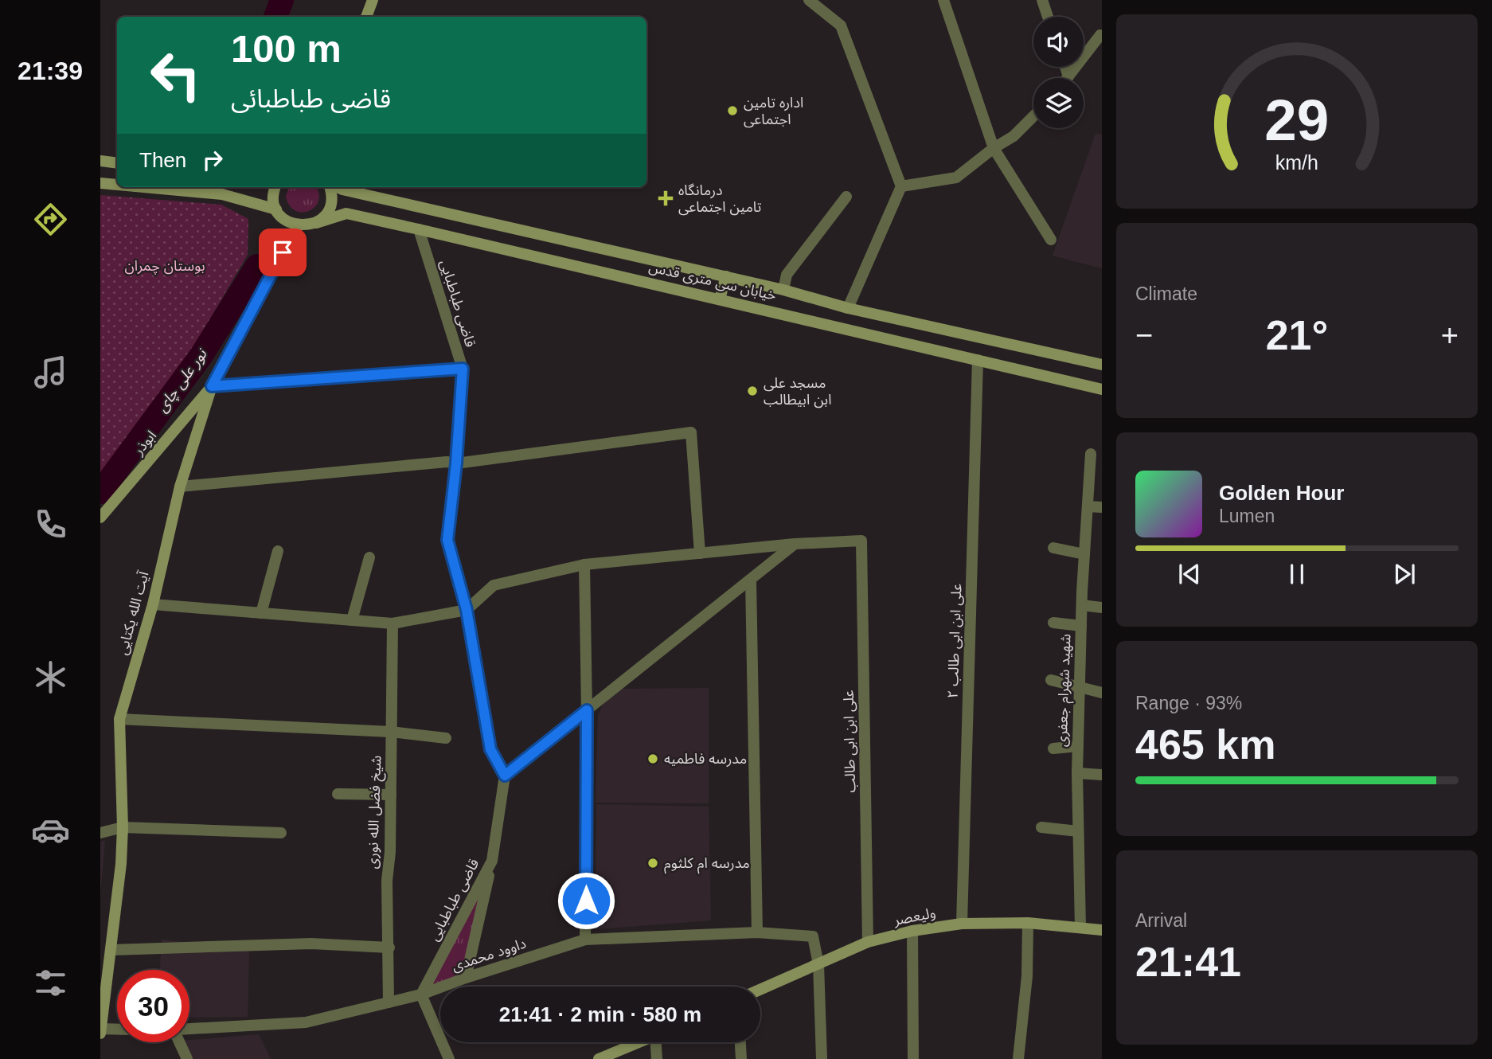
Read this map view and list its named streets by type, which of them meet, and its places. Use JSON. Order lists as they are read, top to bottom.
{
  "streets": {
    "main road": [
      "خیابان سی متری قدس",
      "ابوذر",
      "آیت الله یکتایی",
      "ولیعصر"
    ],
    "street": [
      "قاضی طباطبایی",
      "علی ابن ابی طالب ۲",
      "شهید شهرام جعفری",
      "علی ابن ابی طالب",
      "شیخ فضل الله نوری",
      "داوود محمدی"
    ]
  },
  "crossings": [
    ["خیابان سی متری قدس", "قاضی طباطبایی"],
    ["خیابان سی متری قدس", "آیت الله یکتایی"],
    ["خیابان سی متری قدس", "علی ابن ابی طالب ۲"],
    ["قاضی طباطبایی", "داوود محمدی"],
    ["ابوذر", "آیت الله یکتایی"],
    ["علی ابن ابی طالب ۲", "ولیعصر"],
    ["شهید شهرام جعفری", "ولیعصر"],
    ["علی ابن ابی طالب", "ولیعصر"],
    ["شیخ فضل الله نوری", "داوود محمدی"],
    ["ولیعصر", "داوود محمدی"]
  ],
  "water": ["نور علی چای"],
  "parks": ["بوستان چمران"],
  "places": {
    "other": [
      "اداره تامین اجتماعی",
      "مسجد علی ابن ابیطالب",
      "مدرسه فاطمیه",
      "مدرسه ام کلثوم"
    ],
    "health": ["درمانگاه تامین اجتماعی"]
  },
  "page": {
    "tabs": "21:39",
    "turn": ["100 m", "قاضی طباطبائی"],
    "then": "Then",
    "tile": [
      "Climate",
      ["Range · 93%", "465 km"],
      ["Arrival", "21:41"]
    ],
    "heat": ["−", "21°", "+"],
    "song": ["Golden Hour", "Lumen"],
    "limit": "30",
    "trip": "21:41 · 2 min · 580 m",
    "gauge": ["29", "km/h"]
  }
}
